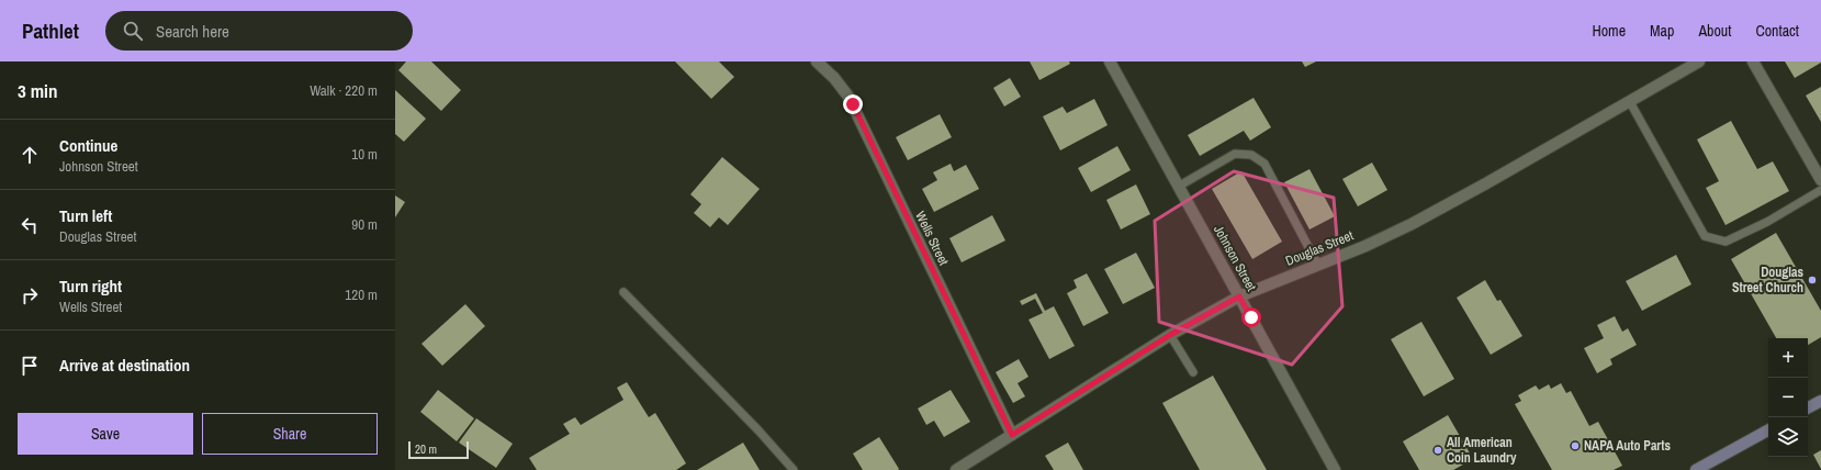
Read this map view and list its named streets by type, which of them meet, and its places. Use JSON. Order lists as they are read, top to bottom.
{
  "streets": {
    "street": ["Wells Street", "Douglas Street", "Johnson Street"]
  },
  "crossings": [
    ["Wells Street", "Douglas Street"],
    ["Douglas Street", "Johnson Street"]
  ],
  "places": ["Douglas Street Church", "NAPA Auto Parts", "All American Coin Laundry"],
  "scale_bar": "20 m",
  "page": {
    "header": "Pathlet",
    "search": "Search here",
    "nav": [
      "Home",
      "Map",
      "About",
      "Contact"
    ],
    "heading": ["3 min", "Walk · 220 m"],
    "list": [
      ["Continue", "Johnson Street", "10 m"],
      ["Turn left", "Douglas Street", "90 m"],
      ["Turn right", "Wells Street", "120 m"],
      "Arrive at destination"
    ],
    "map_buttons": ["+", "−"],
    "buttons": ["Save", "Share"],
    "scale": "20 m"
  }
}
